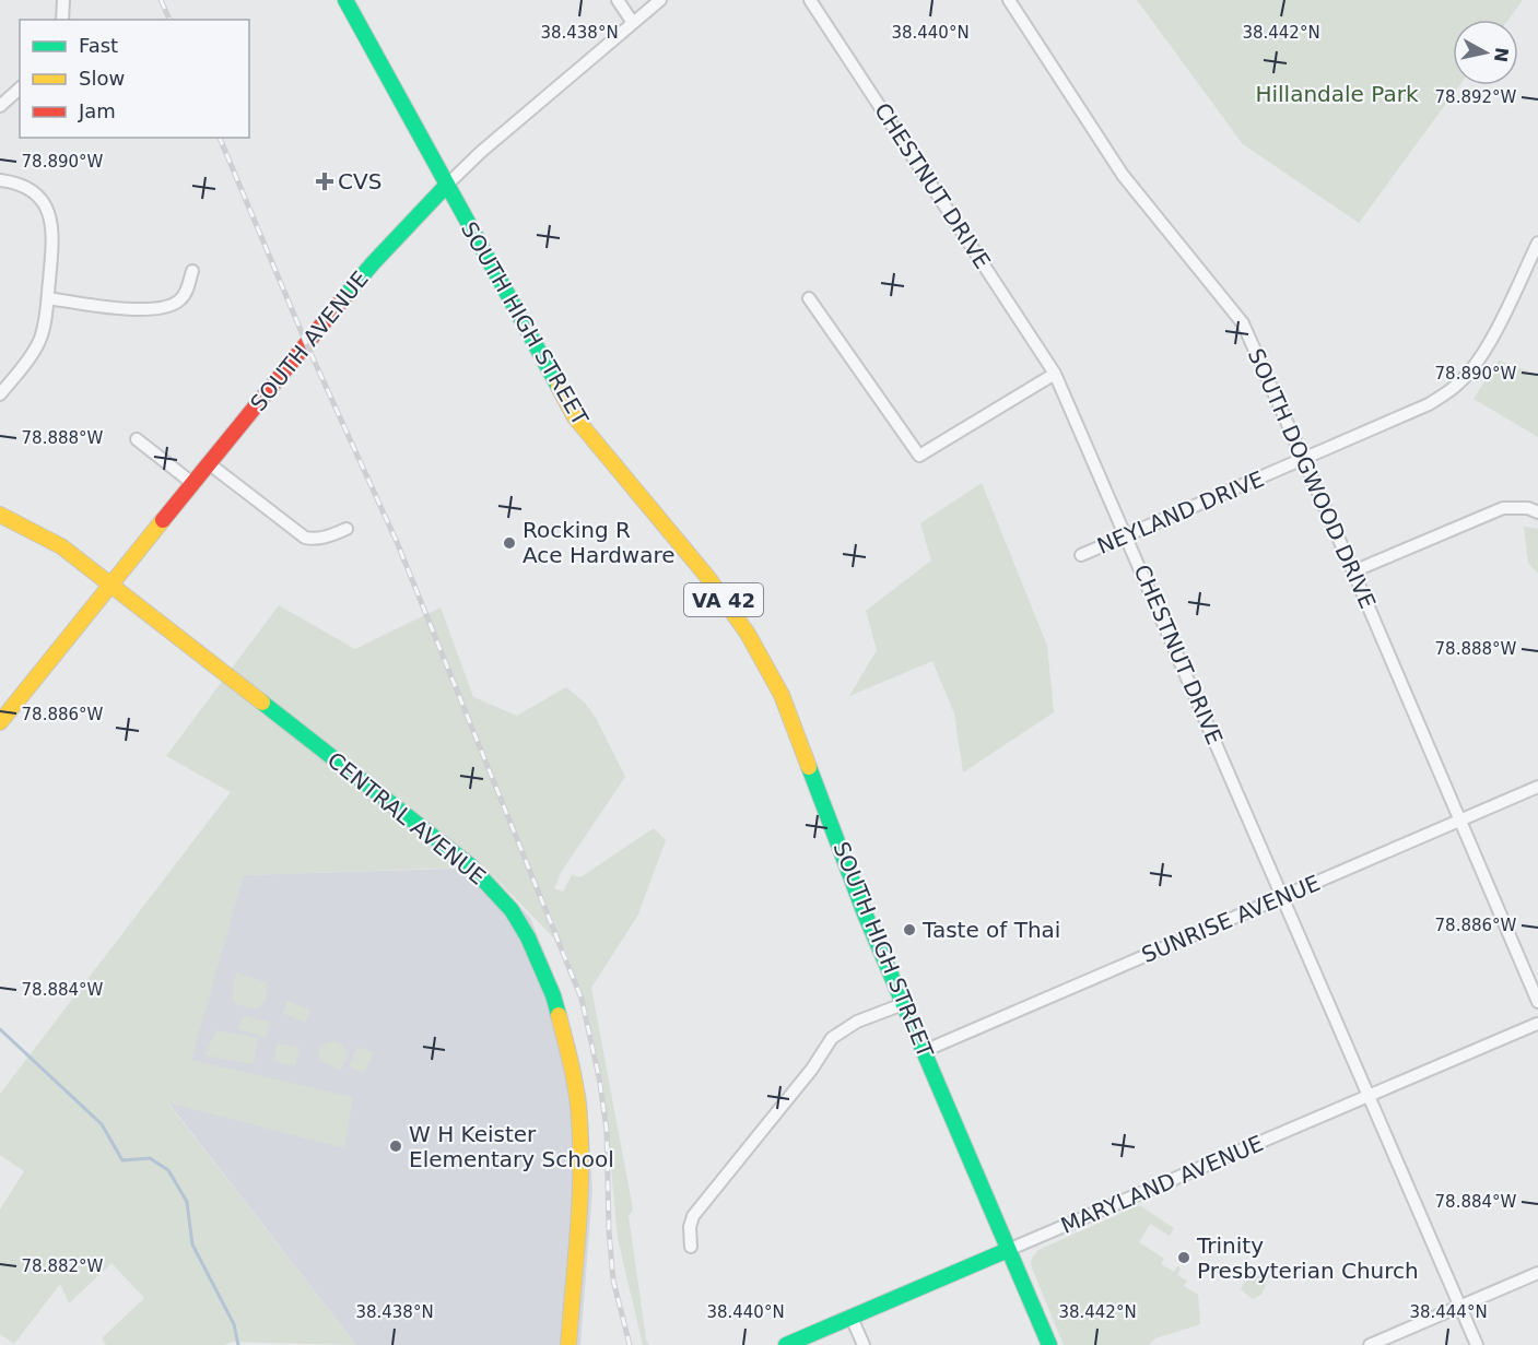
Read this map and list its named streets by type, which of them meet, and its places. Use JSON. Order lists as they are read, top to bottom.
{
  "streets": {
    "street": [
      "CHESTNUT DRIVE",
      "SOUTH HIGH STREET",
      "SOUTH AVENUE",
      "SOUTH DOGWOOD DRIVE",
      "NEYLAND DRIVE",
      "VA 42",
      "CENTRAL AVENUE",
      "SUNRISE AVENUE",
      "MARYLAND AVENUE"
    ]
  },
  "crossings": [
    ["CHESTNUT DRIVE", "NEYLAND DRIVE"],
    ["CHESTNUT DRIVE", "SUNRISE AVENUE"],
    ["CHESTNUT DRIVE", "MARYLAND AVENUE"],
    ["SOUTH HIGH STREET", "SOUTH AVENUE"],
    ["SOUTH HIGH STREET", "SUNRISE AVENUE"],
    ["SOUTH HIGH STREET", "MARYLAND AVENUE"],
    ["SOUTH AVENUE", "CENTRAL AVENUE"],
    ["SOUTH DOGWOOD DRIVE", "NEYLAND DRIVE"],
    ["SOUTH DOGWOOD DRIVE", "SUNRISE AVENUE"]
  ],
  "parks": ["Hillandale Park"],
  "places": {
    "health": ["CVS"],
    "other": [
      "Rocking R Ace Hardware",
      "Taste of Thai",
      "W H Keister Elementary School",
      "Trinity Presbyterian Church"
    ]
  },
  "legend": ["Fast", "Slow", "Jam"],
  "north": "right",
  "coordinates": [
    "38.438°N",
    "38.440°N",
    "38.442°N",
    "78.892°W",
    "78.890°W",
    "78.888°W",
    "78.886°W",
    "78.884°W",
    "78.882°W",
    "38.444°N"
  ]
}
